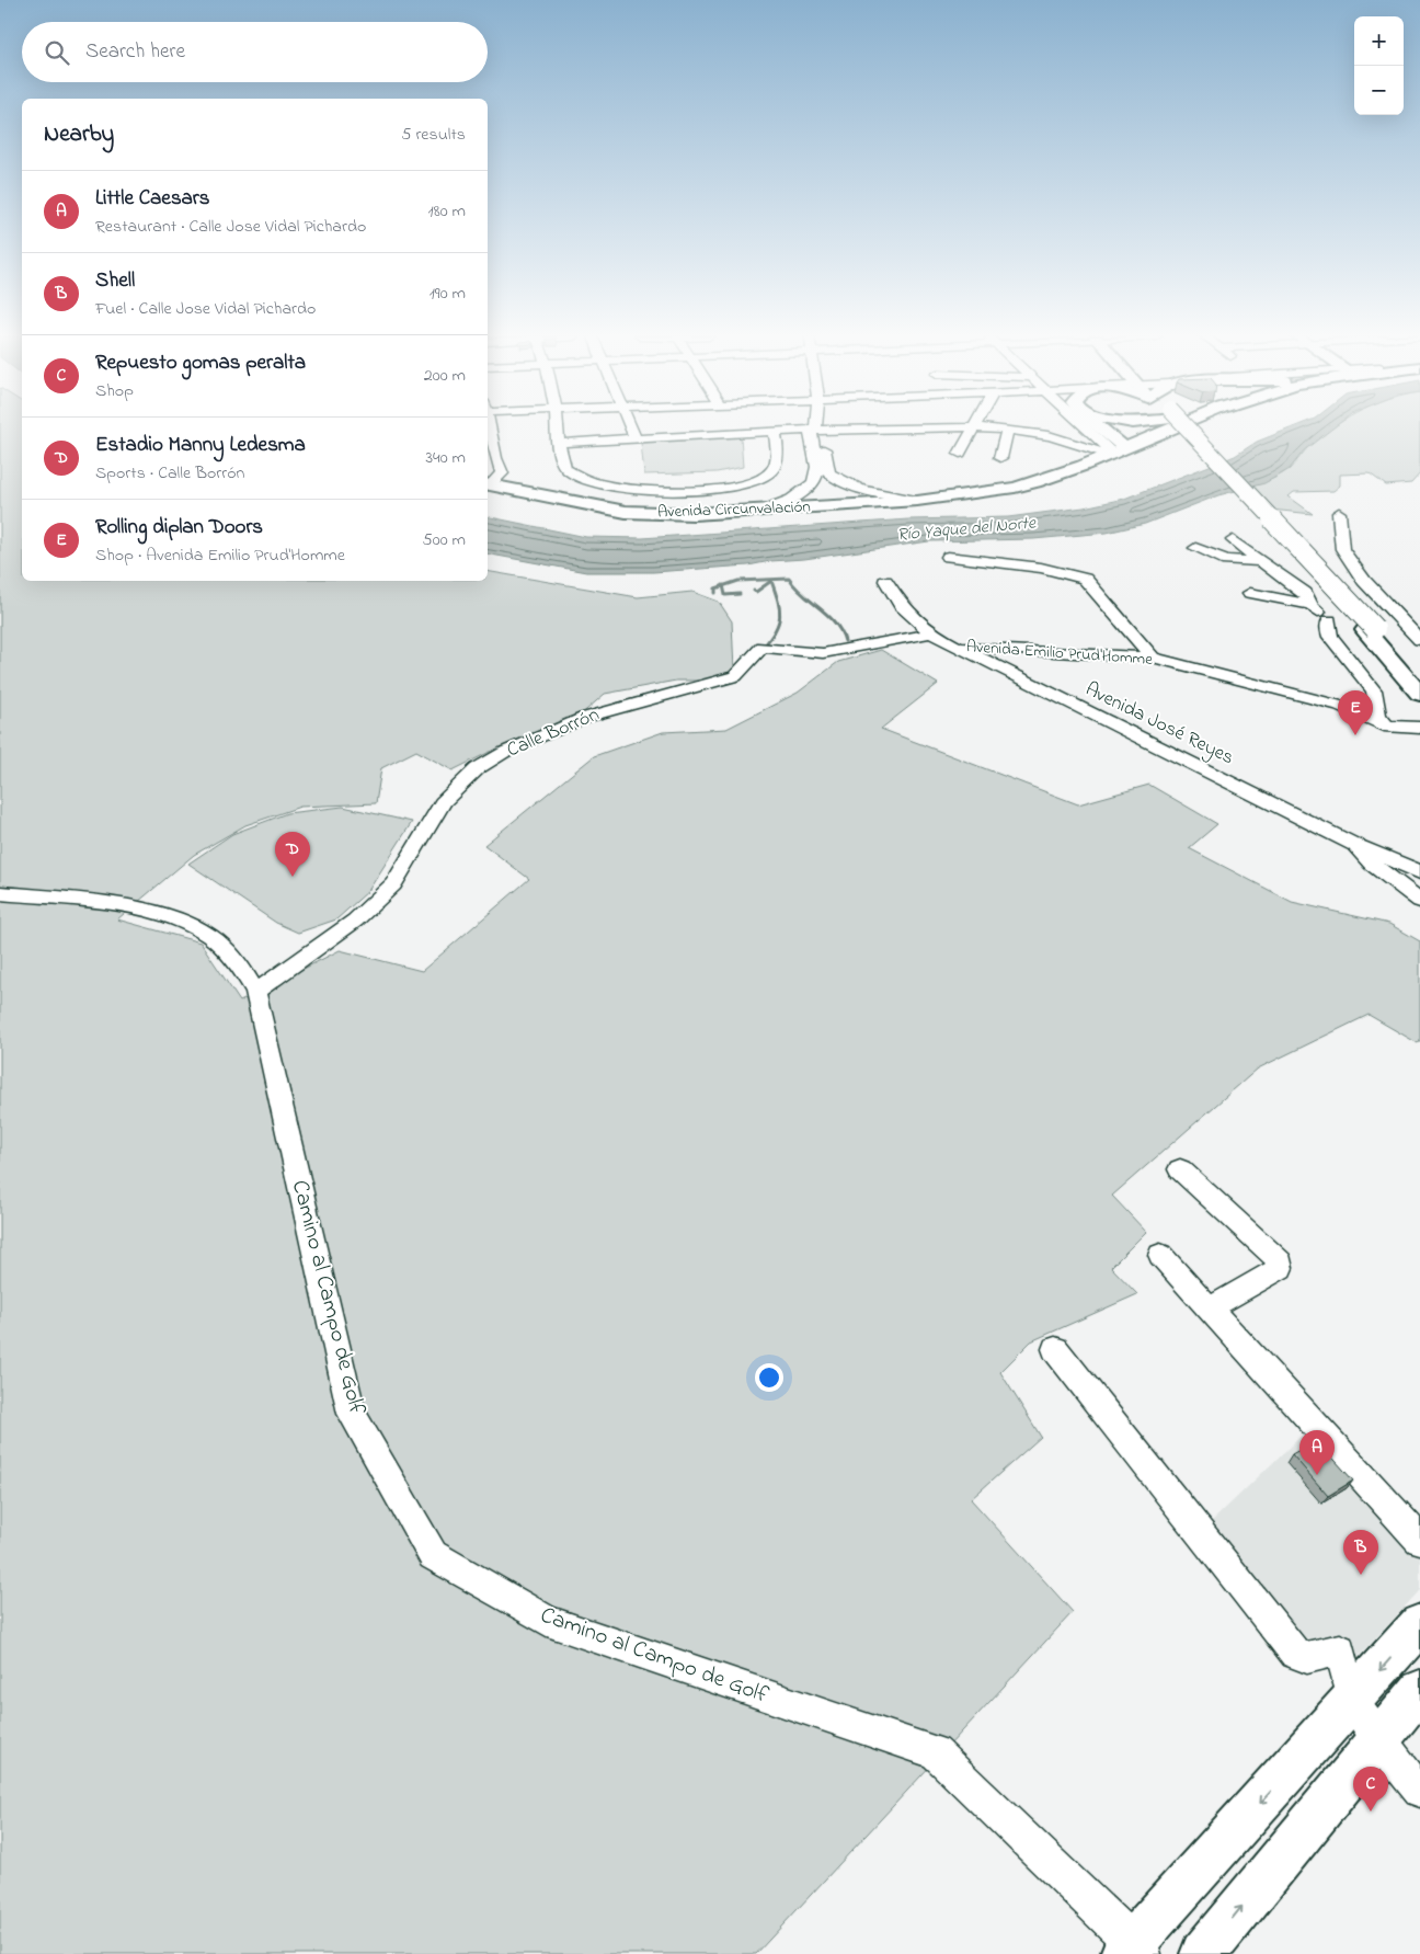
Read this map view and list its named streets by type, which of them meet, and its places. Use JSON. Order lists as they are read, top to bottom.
{
  "streets": {
    "main road": ["Avenida Circunvalación"],
    "street": [
      "Avenida Emilio Prud'Homme",
      "Avenida José Reyes",
      "Calle Borrón",
      "Camino al Campo de Golf"
    ]
  },
  "crossings": [
    ["Avenida Emilio Prud'Homme", "Avenida José Reyes"],
    ["Avenida José Reyes", "Calle Borrón"],
    ["Calle Borrón", "Camino al Campo de Golf"]
  ],
  "water": ["Río Yaque del Norte"],
  "page": {
    "map_buttons": ["+", "−"],
    "search": "Search here",
    "heading": ["Nearby", "5 results"],
    "list": [
      {
        "mark": "A",
        "name": "Little Caesars",
        "note": "Restaurant · Calle Jose Vidal Pichardo",
        "value": "180 m"
      },
      {
        "mark": "B",
        "name": "Shell",
        "note": "Fuel · Calle Jose Vidal Pichardo",
        "value": "190 m"
      },
      {
        "mark": "C",
        "name": "Repuesto gomas peralta",
        "note": "Shop",
        "value": "200 m"
      },
      {
        "mark": "D",
        "name": "Estadio Manny Ledesma",
        "note": "Sports · Calle Borrón",
        "value": "340 m"
      },
      {
        "mark": "E",
        "name": "Rolling diplan Doors",
        "note": "Shop · Avenida Emilio Prud'Homme",
        "value": "500 m"
      }
    ],
    "pins": [
      "E",
      "D",
      "A",
      "B",
      "C"
    ]
  }
}
